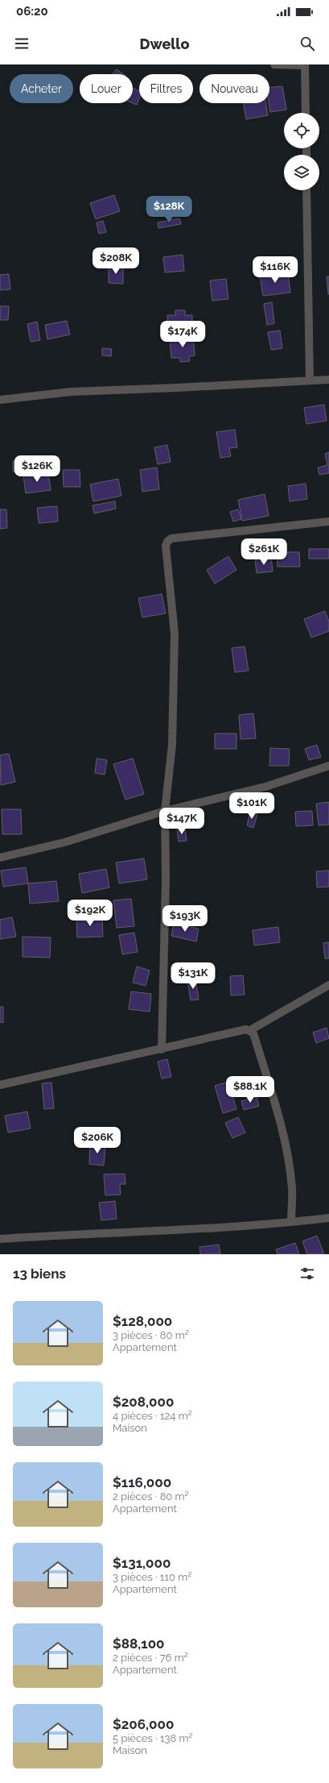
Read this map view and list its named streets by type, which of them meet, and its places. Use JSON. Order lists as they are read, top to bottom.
{
  "page": {
    "status": "06:20",
    "header": "Dwello",
    "chip": [
      "Acheter",
      "Louer",
      "Filtres",
      "Nouveau"
    ],
    "price": [
      "$128K",
      "$208K",
      "$116K",
      "$174K",
      "$126K",
      "$261K",
      "$101K",
      "$147K",
      "$192K",
      "$193K",
      "$131K",
      "$88.1K",
      "$206K"
    ],
    "heading": "13 biens",
    "list": [
      {
        "name": "$128,000",
        "note": "3 pièces · 80 m² · Appartement"
      },
      {
        "name": "$208,000",
        "note": "4 pièces · 124 m² · Maison"
      },
      {
        "name": "$116,000",
        "note": "2 pièces · 80 m² · Appartement"
      },
      {
        "name": "$131,000",
        "note": "3 pièces · 110 m² · Appartement"
      },
      {
        "name": "$88,100",
        "note": "2 pièces · 76 m² · Appartement"
      },
      {
        "name": "$206,000",
        "note": "5 pièces · 138 m² · Maison"
      }
    ]
  }
}
